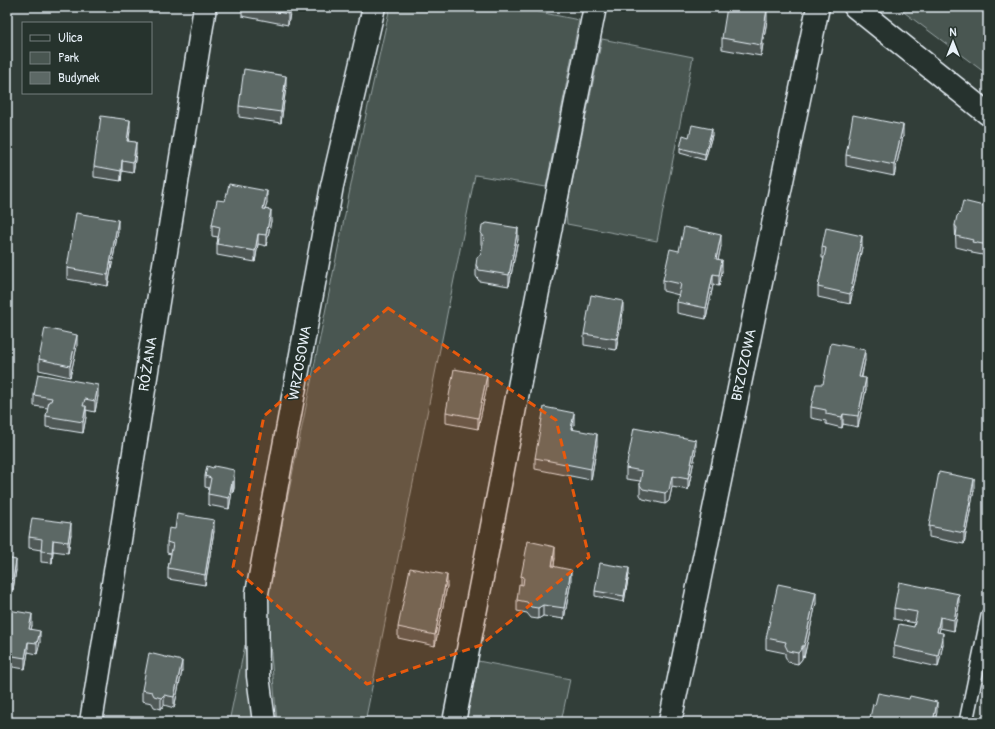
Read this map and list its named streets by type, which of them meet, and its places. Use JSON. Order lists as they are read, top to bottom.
{
  "streets": {
    "street": ["WRZOSOWA", "RÓŻANA", "BRZOZOWA"]
  },
  "legend": ["Ulica", "Park", "Budynek"],
  "north": "top"
}
